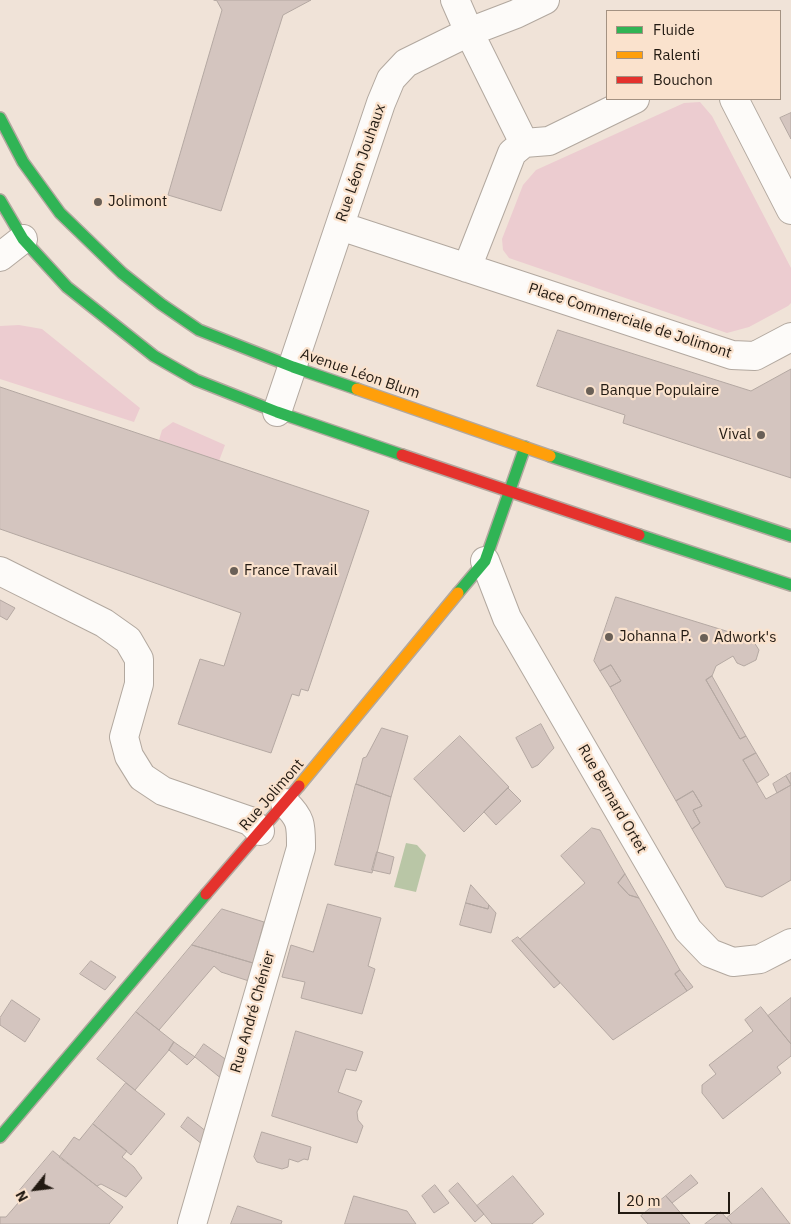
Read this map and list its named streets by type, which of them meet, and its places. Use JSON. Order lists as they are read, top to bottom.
{
  "streets": {
    "main road": ["Avenue Léon Blum", "Rue Jolimont"],
    "street": [
      "Rue Léon Jouhaux",
      "Place Commerciale de Jolimont",
      "Rue Bernard Ortet",
      "Rue André Chénier"
    ]
  },
  "crossings": [
    ["Rue Léon Jouhaux", "Place Commerciale de Jolimont"],
    ["Rue Léon Jouhaux", "Avenue Léon Blum"],
    ["Avenue Léon Blum", "Rue Jolimont"],
    ["Rue Jolimont", "Rue Bernard Ortet"],
    ["Rue Jolimont", "Rue André Chénier"]
  ],
  "places": [
    "Jolimont",
    "Banque Populaire",
    "Vival",
    "France Travail",
    "Johanna P.",
    "Adwork's"
  ],
  "legend": ["Fluide", "Ralenti", "Bouchon"],
  "scale_bar": "20 m",
  "north": "bottom left"
}
